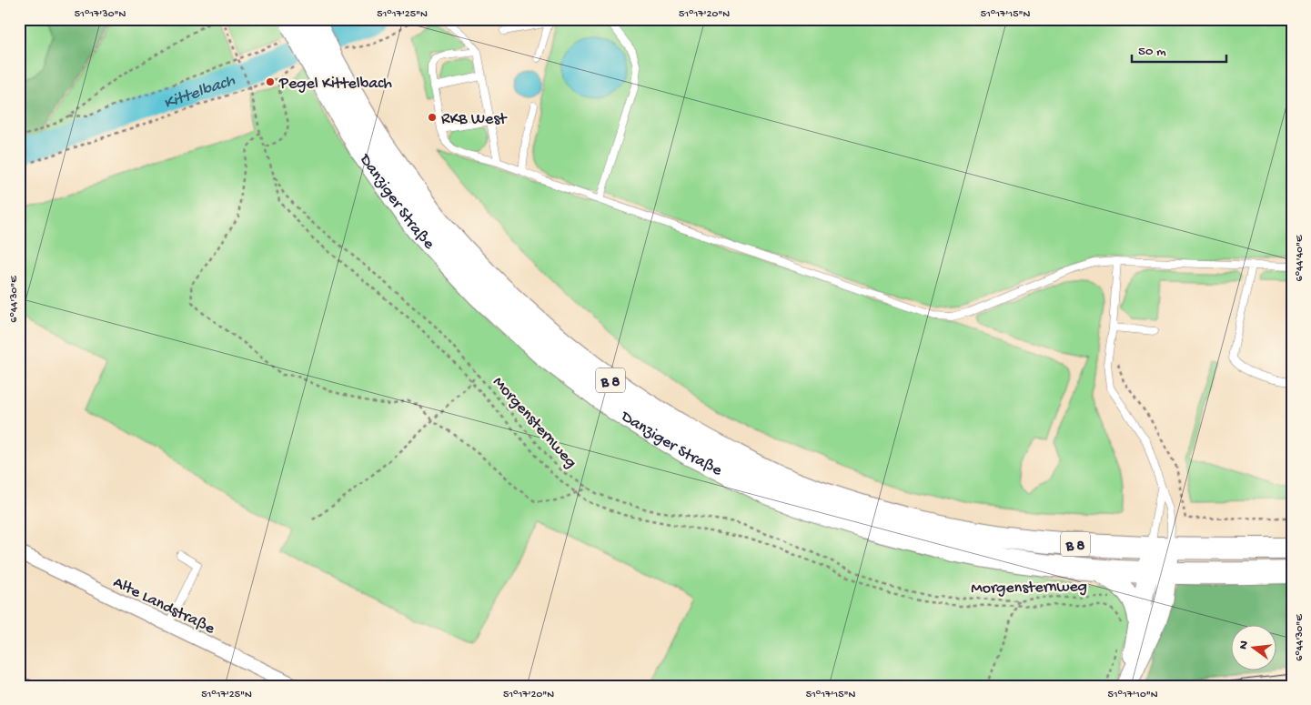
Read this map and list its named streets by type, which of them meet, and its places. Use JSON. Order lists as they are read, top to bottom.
{
  "streets": {
    "highway": ["Danziger Straße", "B 8"],
    "street": ["Alte Landstraße"],
    "path": ["Morgensternweg"]
  },
  "water": ["Kittelbach"],
  "places": ["Pegel Kittelbach", "RKB West"],
  "scale_bar": "50 m",
  "north": "left",
  "coordinates": [
    "51°17'30\"N",
    "51°17'25\"N",
    "51°17'20\"N",
    "51°17'15\"N",
    "6°44'40\"E",
    "6°44'30\"E",
    "51°17'10\"N"
  ]
}
